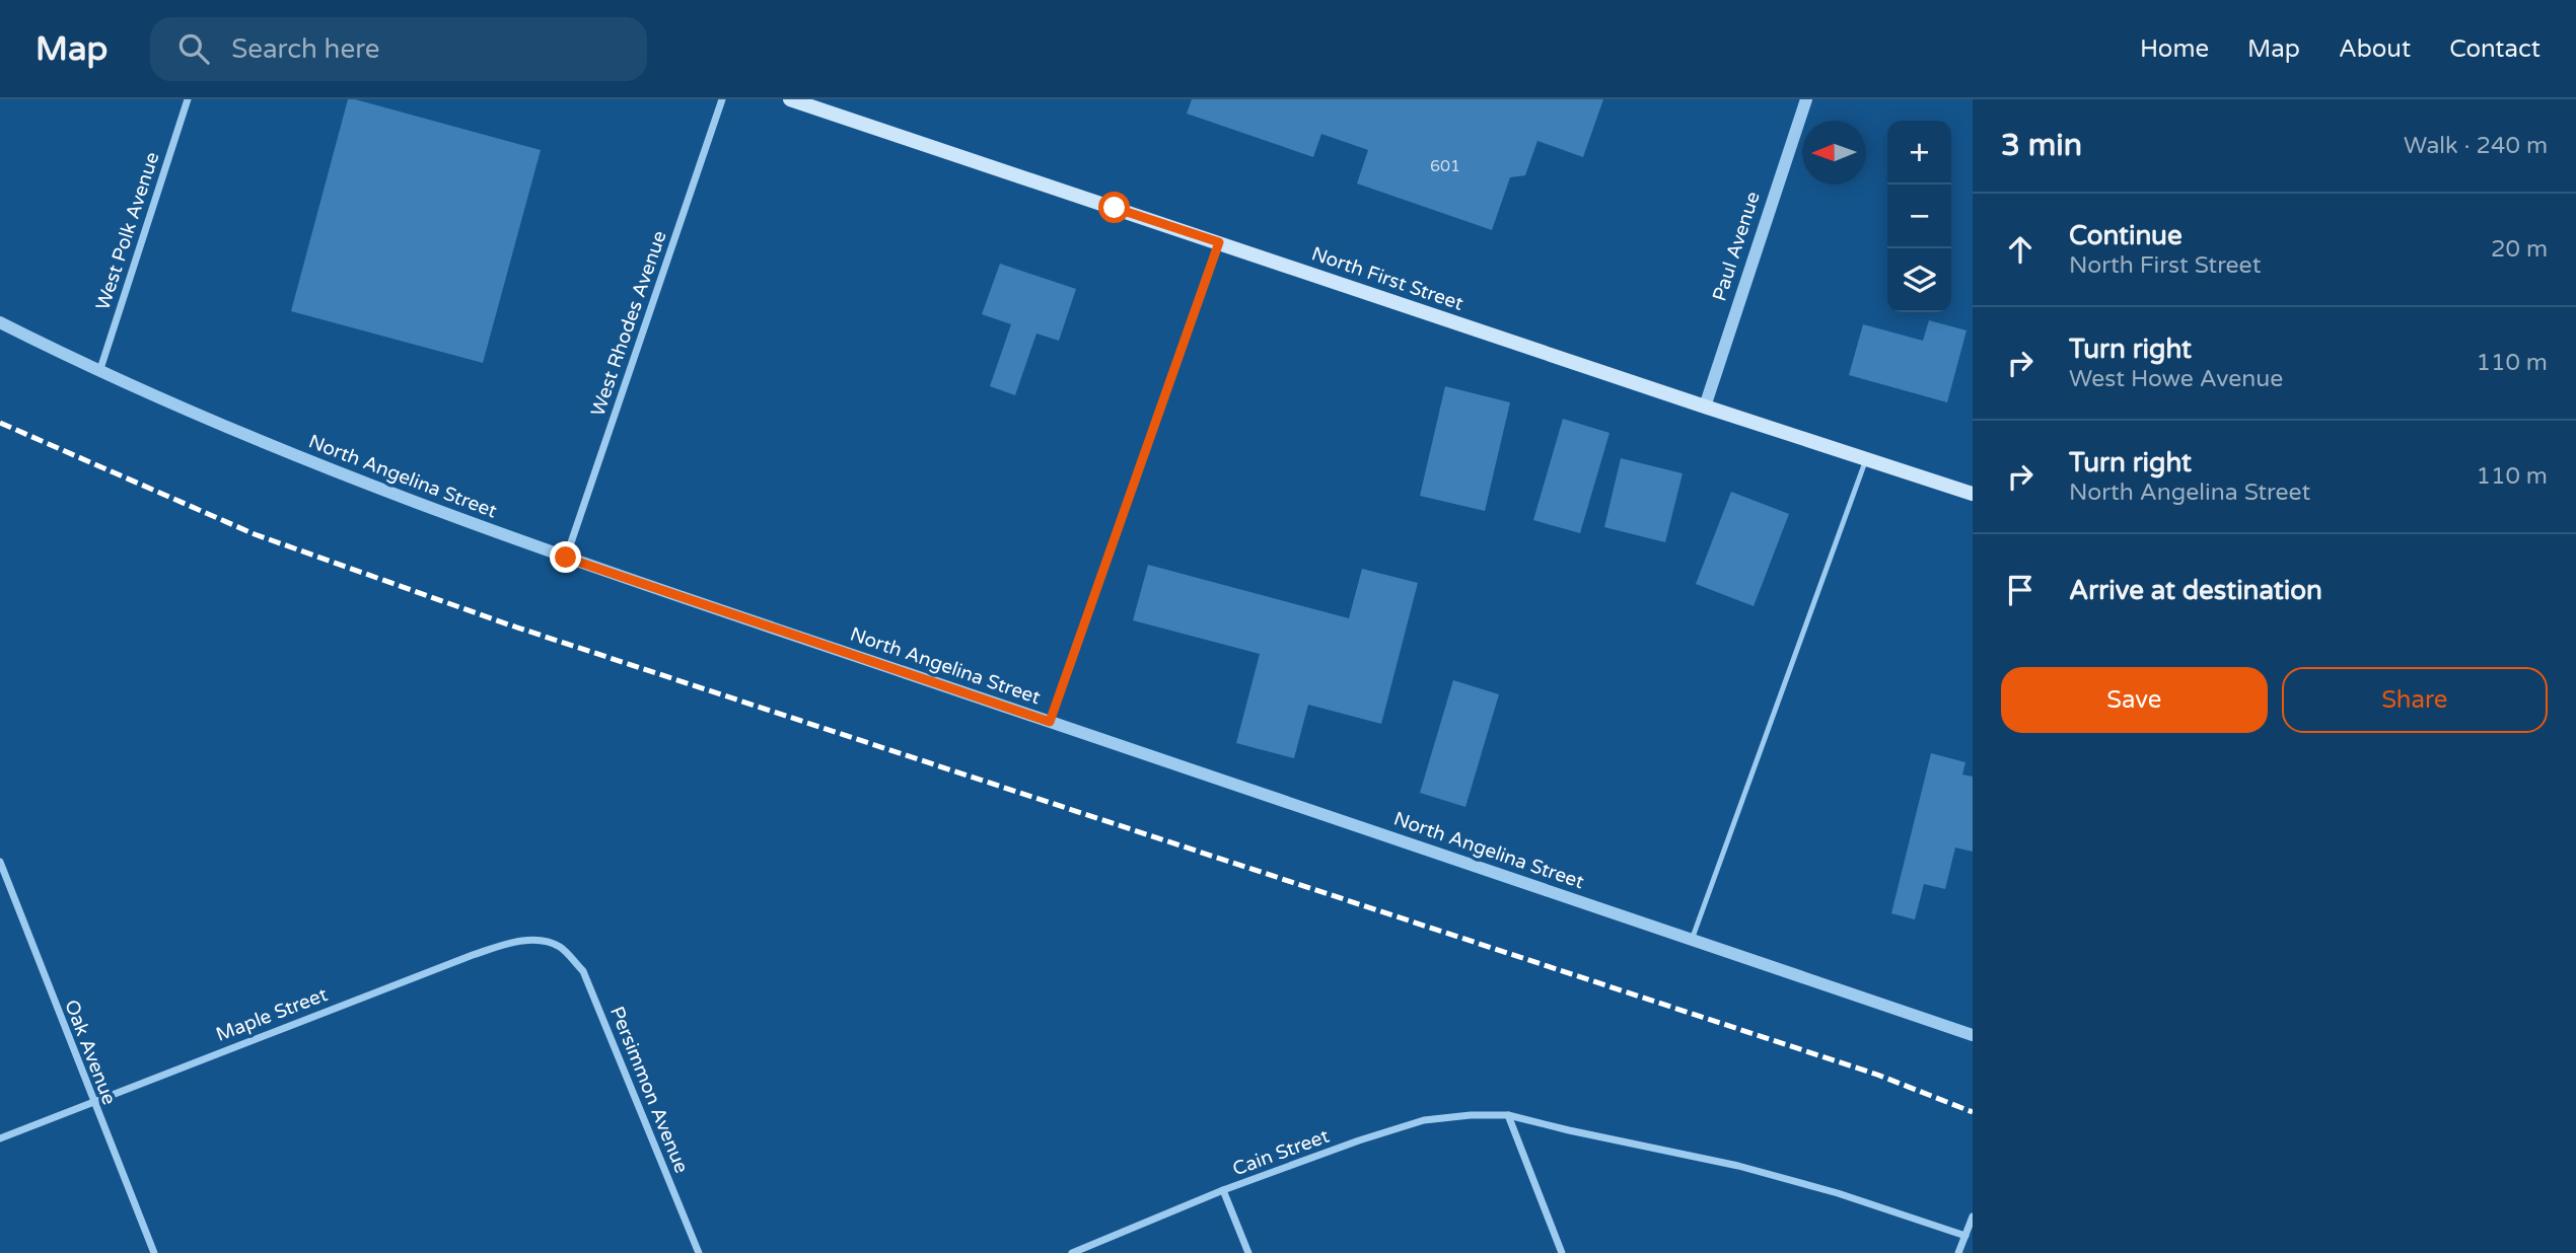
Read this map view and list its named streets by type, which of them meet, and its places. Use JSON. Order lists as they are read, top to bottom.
{
  "streets": {
    "main road": ["North First Street"],
    "street": [
      "West Polk Avenue",
      "Paul Avenue",
      "West Rhodes Avenue",
      "North Angelina Street",
      "Maple Street",
      "Oak Avenue",
      "Persimmon Avenue",
      "Cain Street"
    ]
  },
  "crossings": [
    ["West Polk Avenue", "North Angelina Street"],
    ["Paul Avenue", "North First Street"],
    ["West Rhodes Avenue", "North Angelina Street"],
    ["Maple Street", "Oak Avenue"],
    ["Maple Street", "Persimmon Avenue"]
  ],
  "house_numbers": ["601"],
  "north": "left",
  "page": {
    "header": "Map",
    "search": "Search here",
    "nav": [
      "Home",
      "Map",
      "About",
      "Contact"
    ],
    "heading": ["3 min", "Walk · 240 m"],
    "map_buttons": ["+", "−"],
    "list": [
      ["Continue", "North First Street", "20 m"],
      ["Turn right", "West Howe Avenue", "110 m"],
      ["Turn right", "North Angelina Street", "110 m"],
      "Arrive at destination"
    ],
    "buttons": ["Save", "Share"]
  }
}
